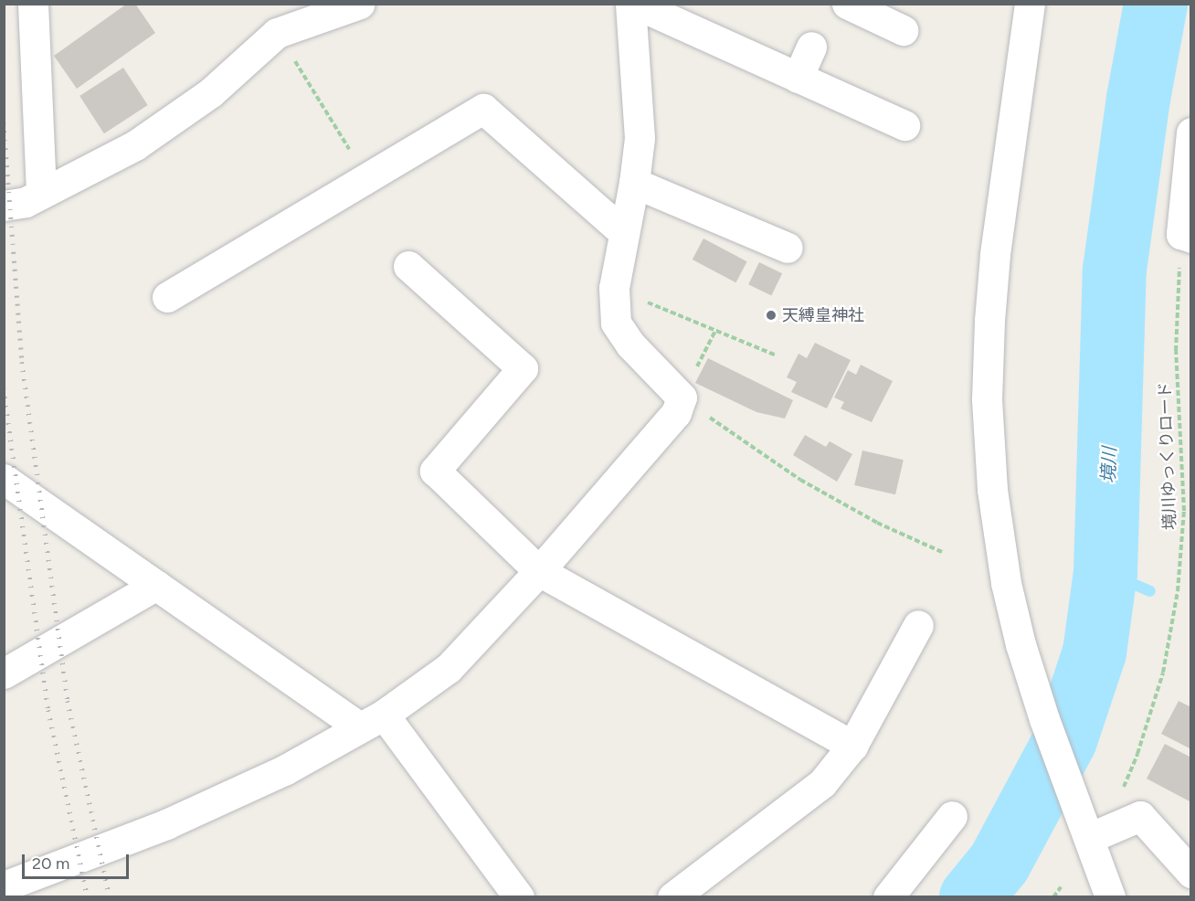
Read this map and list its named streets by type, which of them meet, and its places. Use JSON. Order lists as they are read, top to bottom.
{
  "streets": {
    "path": ["境川ゆっくりロード"]
  },
  "water": ["境川"],
  "places": ["天縛皇神社"],
  "scale_bar": "20 m"
}
